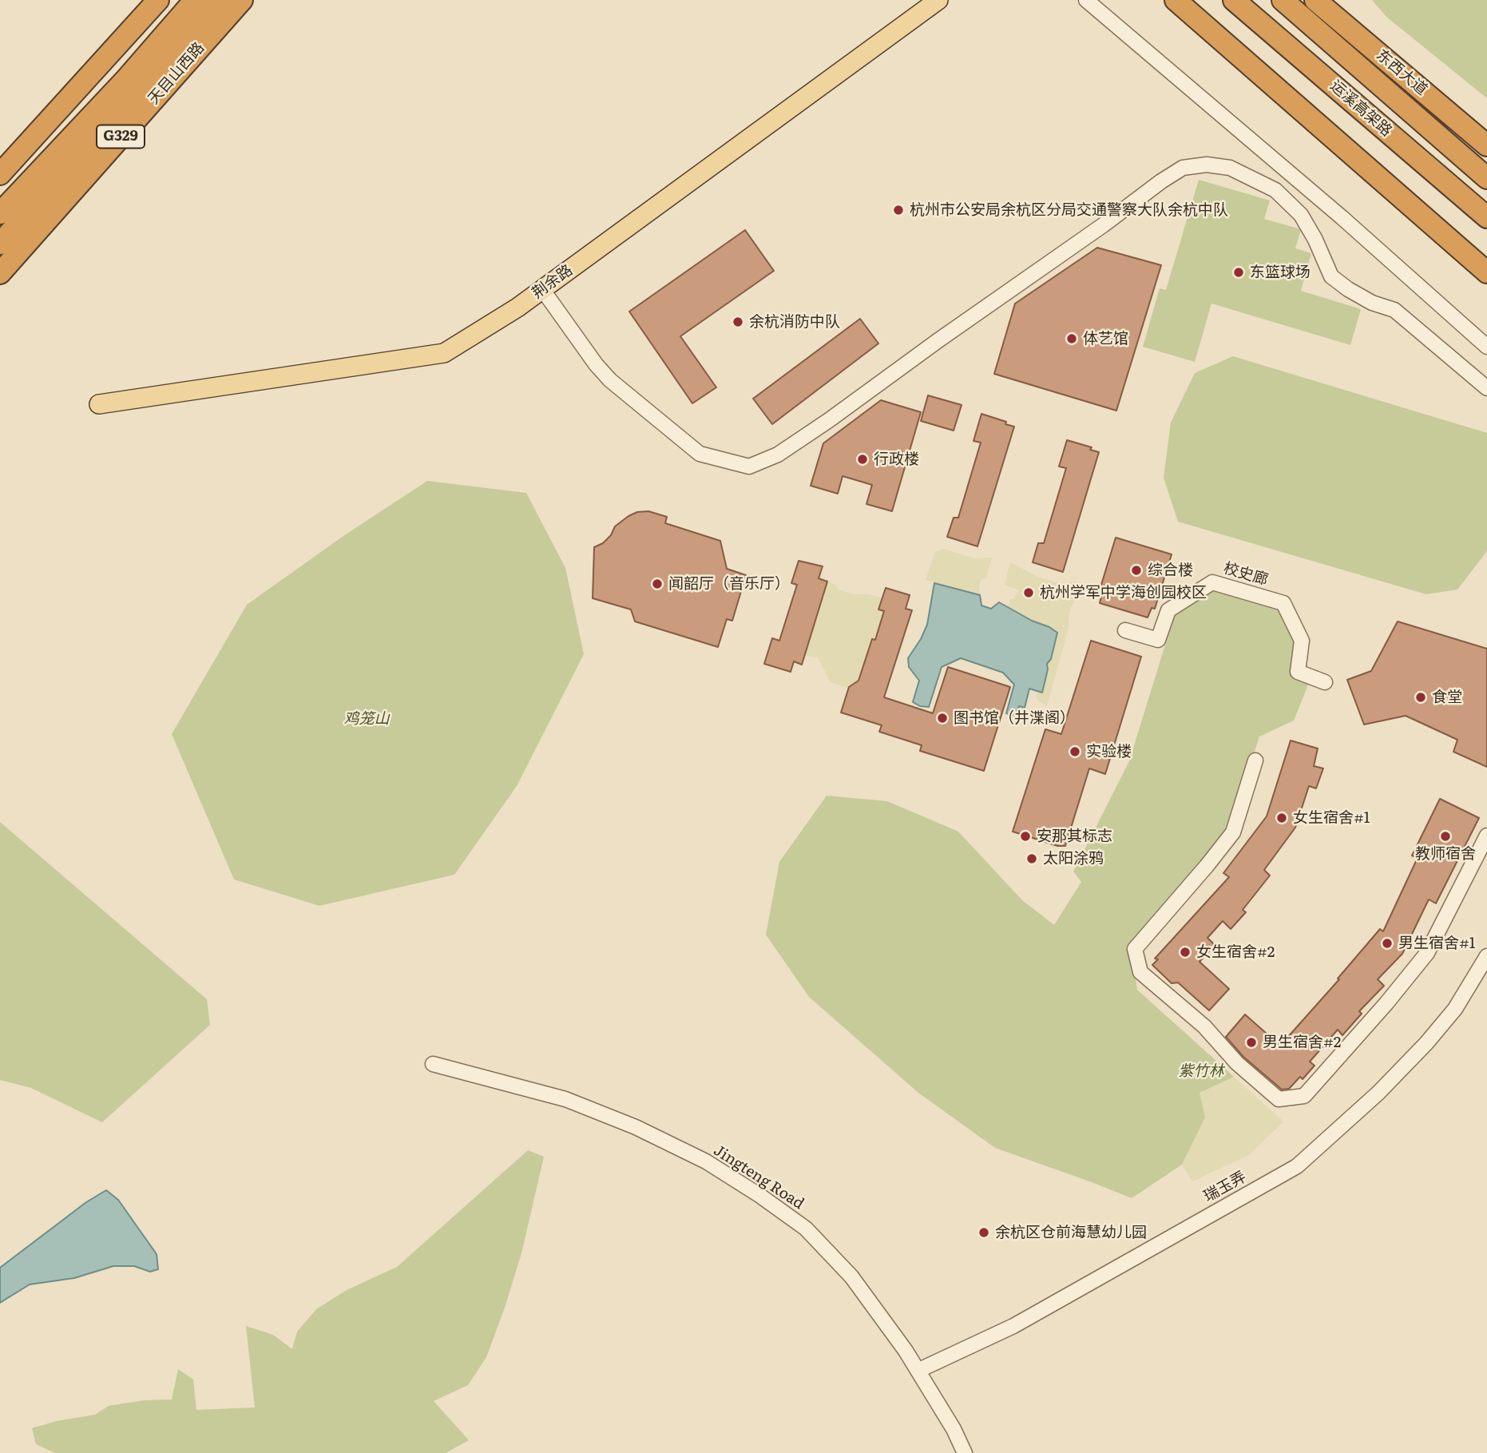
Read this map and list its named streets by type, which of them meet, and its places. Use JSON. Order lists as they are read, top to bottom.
{
  "streets": {
    "highway": [
      "东西大道",
      "天目山西路",
      "运溪高架路",
      "G329"
    ],
    "main road": ["荆余路"],
    "street": ["校史廊", "Jingteng Road", "瑞玉弄"]
  },
  "crossings": [
    ["Jingteng Road", "瑞玉弄"]
  ],
  "parks": ["鸡笼山", "紫竹林"],
  "places": [
    "杭州市公安局余杭区分局交通警察大队余杭中队",
    "东篮球场",
    "余杭消防中队",
    "体艺馆",
    "行政楼",
    "综合楼",
    "闻韶厅（音乐厅）",
    "杭州学军中学海创园校区",
    "食堂",
    "图书馆（井渫阁）",
    "实验楼",
    "女生宿舍#1",
    "安那其标志",
    "教师宿舍",
    "太阳涂鸦",
    "男生宿舍#1",
    "女生宿舍#2",
    "男生宿舍#2",
    "余杭区仓前海慧幼儿园"
  ]
}
